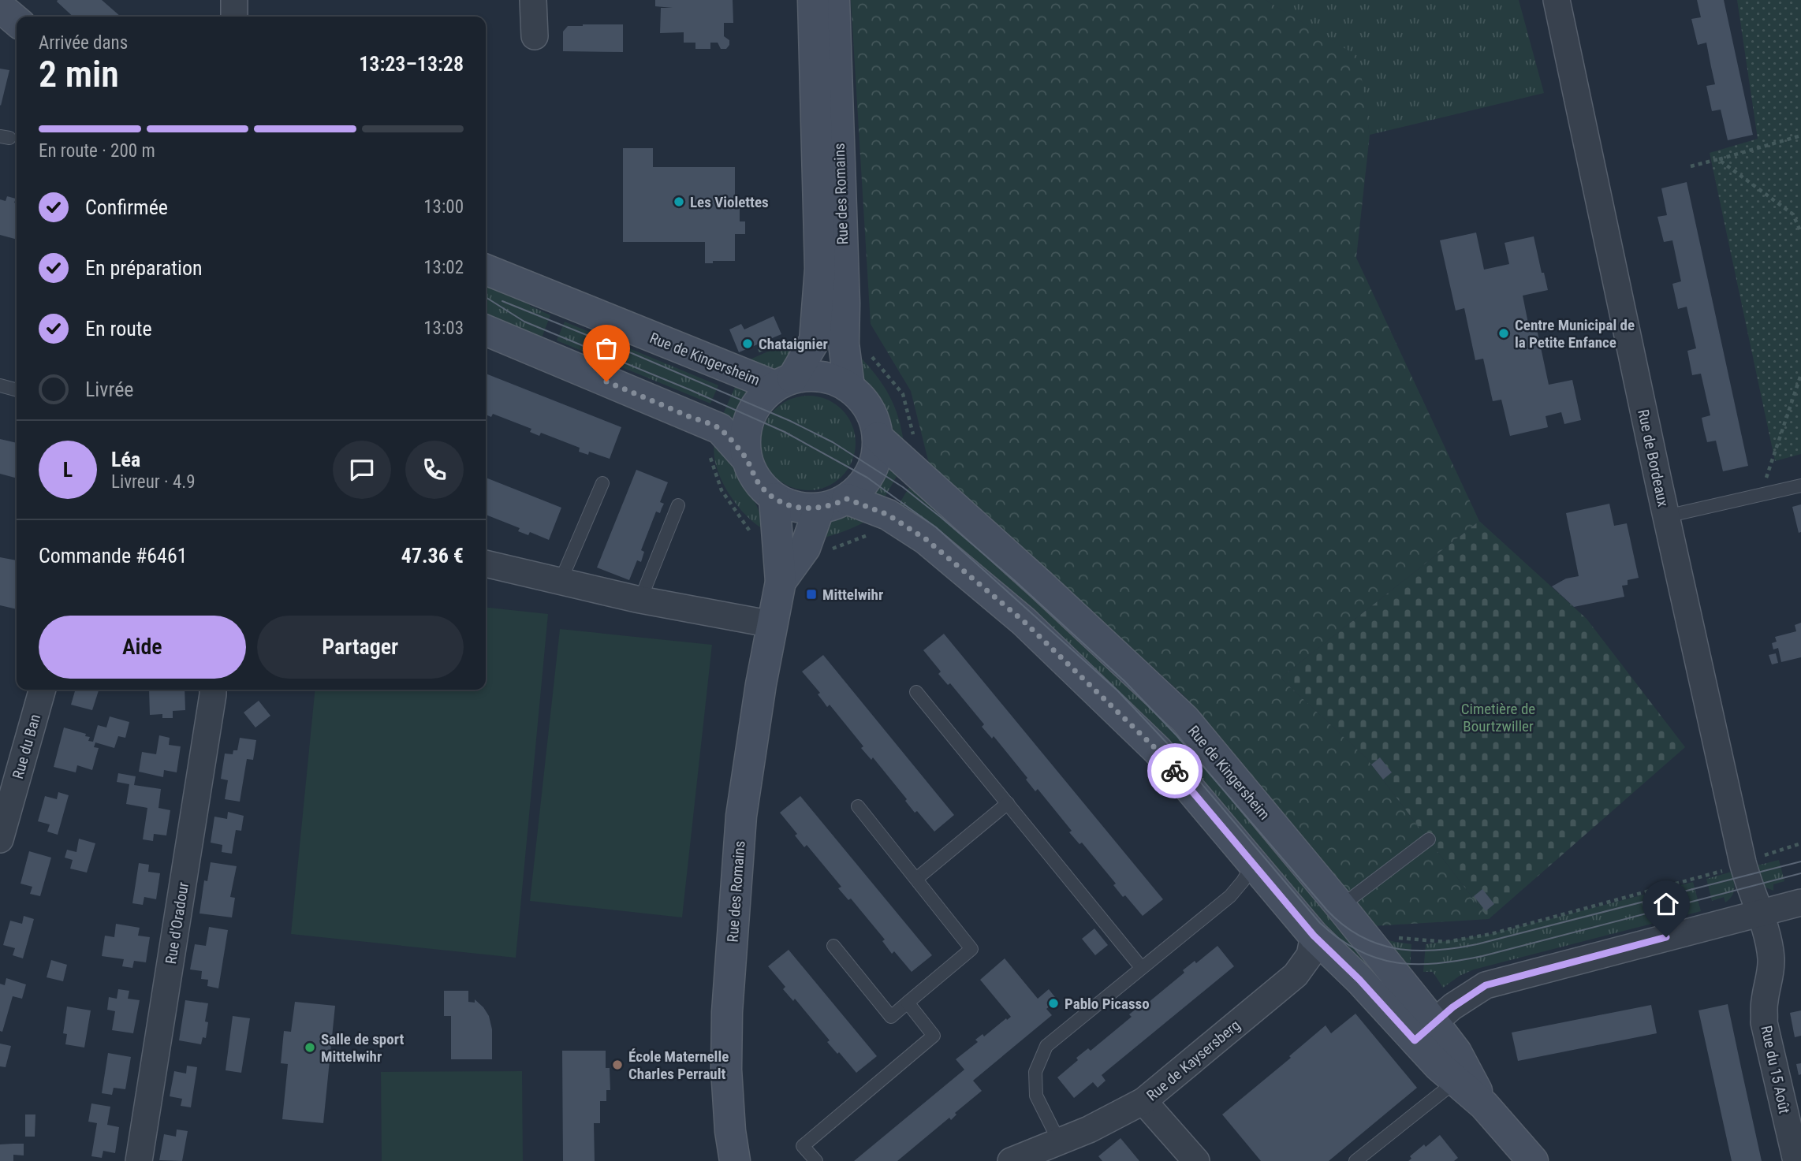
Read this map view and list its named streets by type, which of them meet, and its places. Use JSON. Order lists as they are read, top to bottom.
{
  "streets": {
    "main road": ["Rue des Romains", "Rue de Kingersheim"],
    "street": [
      "Rue de Bordeaux",
      "Rue du Ban",
      "Rue d'Oradour",
      "Rue de Kaysersberg",
      "Rue du 15 Août"
    ]
  },
  "crossings": [
    ["Rue des Romains", "Rue de Kingersheim"],
    ["Rue de Kingersheim", "Rue de Kaysersberg"],
    ["Rue de Bordeaux", "Rue du 15 Août"]
  ],
  "parks": ["Cimetière de Bourtzwiller"],
  "places": {
    "other": [
      "Les Violettes",
      "Centre Municipal de la Petite Enfance",
      "Chataignier",
      "Pablo Picasso",
      "Salle de sport Mittelwihr",
      "École Maternelle Charles Perrault"
    ],
    "transit": ["Mittelwihr"]
  },
  "page": {
    "heading": ["2 min", "Arrivée dans", "13:23–13:28"],
    "panel": [
      "Léa",
      "Livreur · 4.9",
      "Commande #6461",
      "47.36 €"
    ],
    "bar": "En route · 200 m",
    "list": [
      ["Confirmée", "13:00"],
      ["En préparation", "13:02"],
      ["En route", "13:03"],
      "Livrée"
    ],
    "round": "L",
    "buttons": ["Aide", "Partager"]
  }
}
